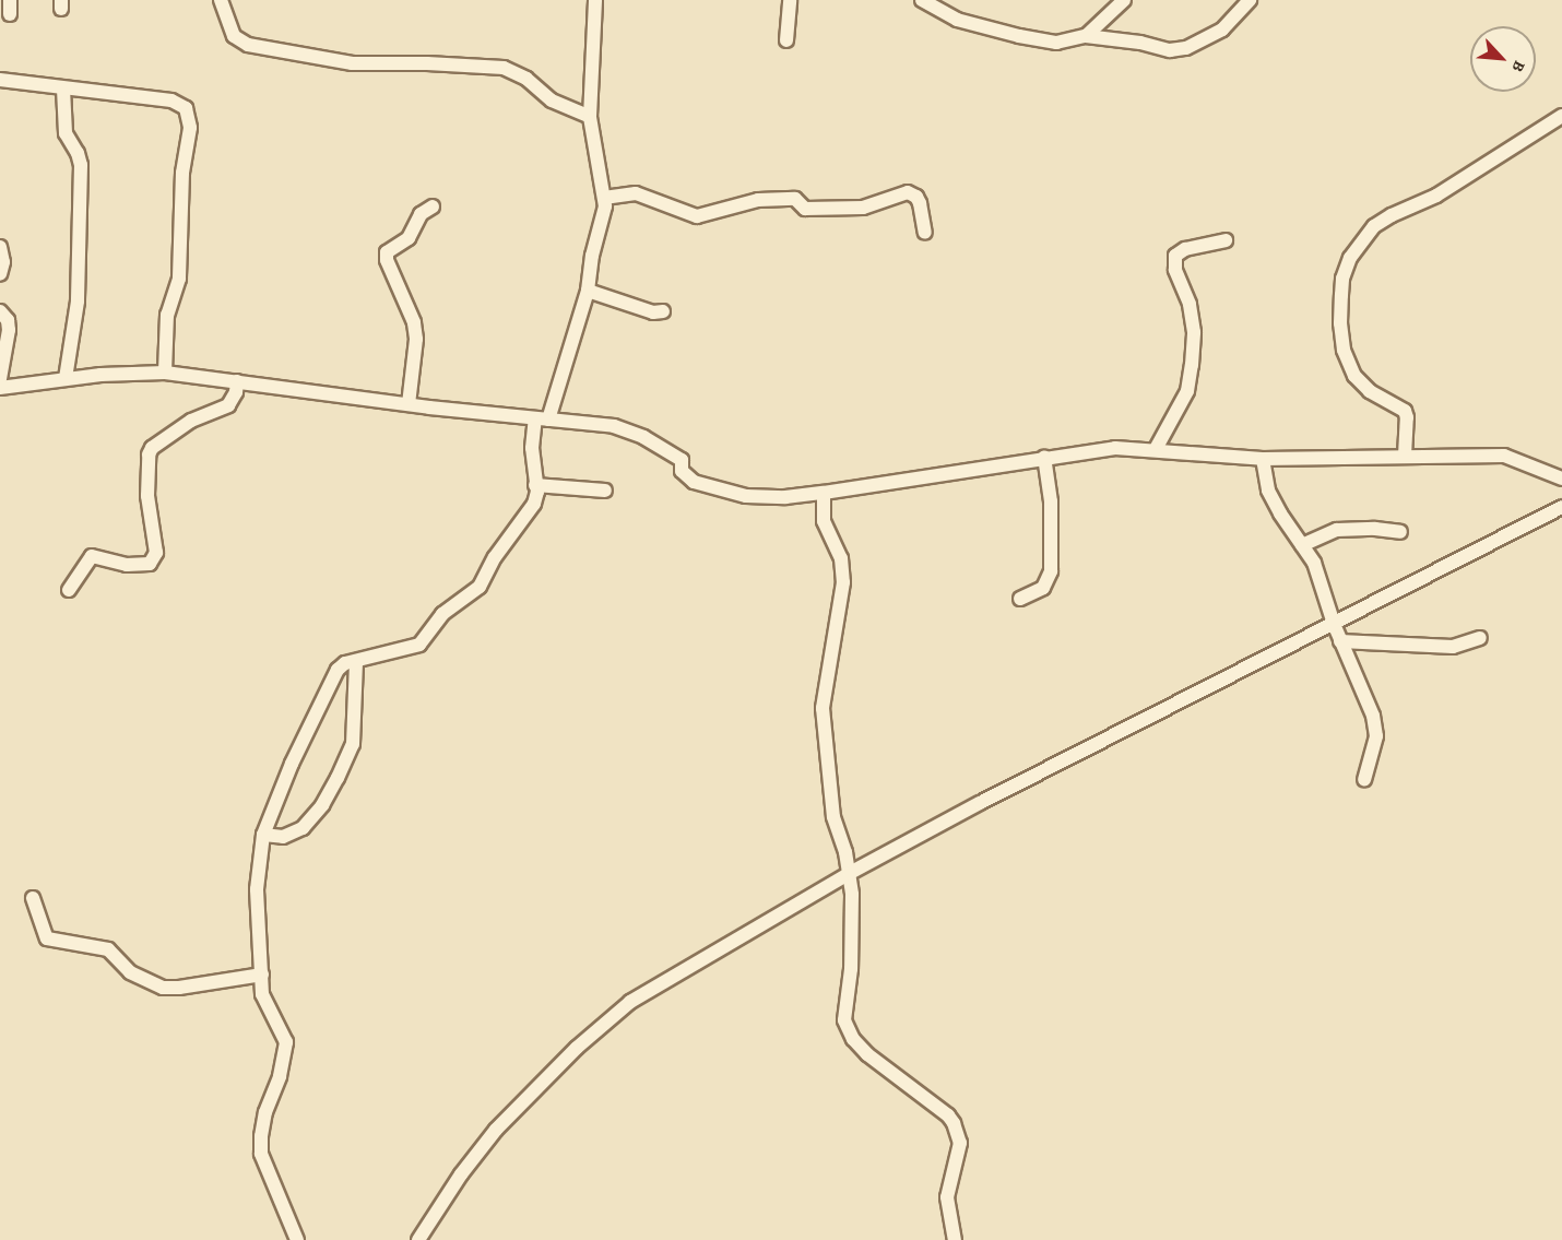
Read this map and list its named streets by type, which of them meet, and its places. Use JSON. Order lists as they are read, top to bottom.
{
  "north": "bottom right"
}
